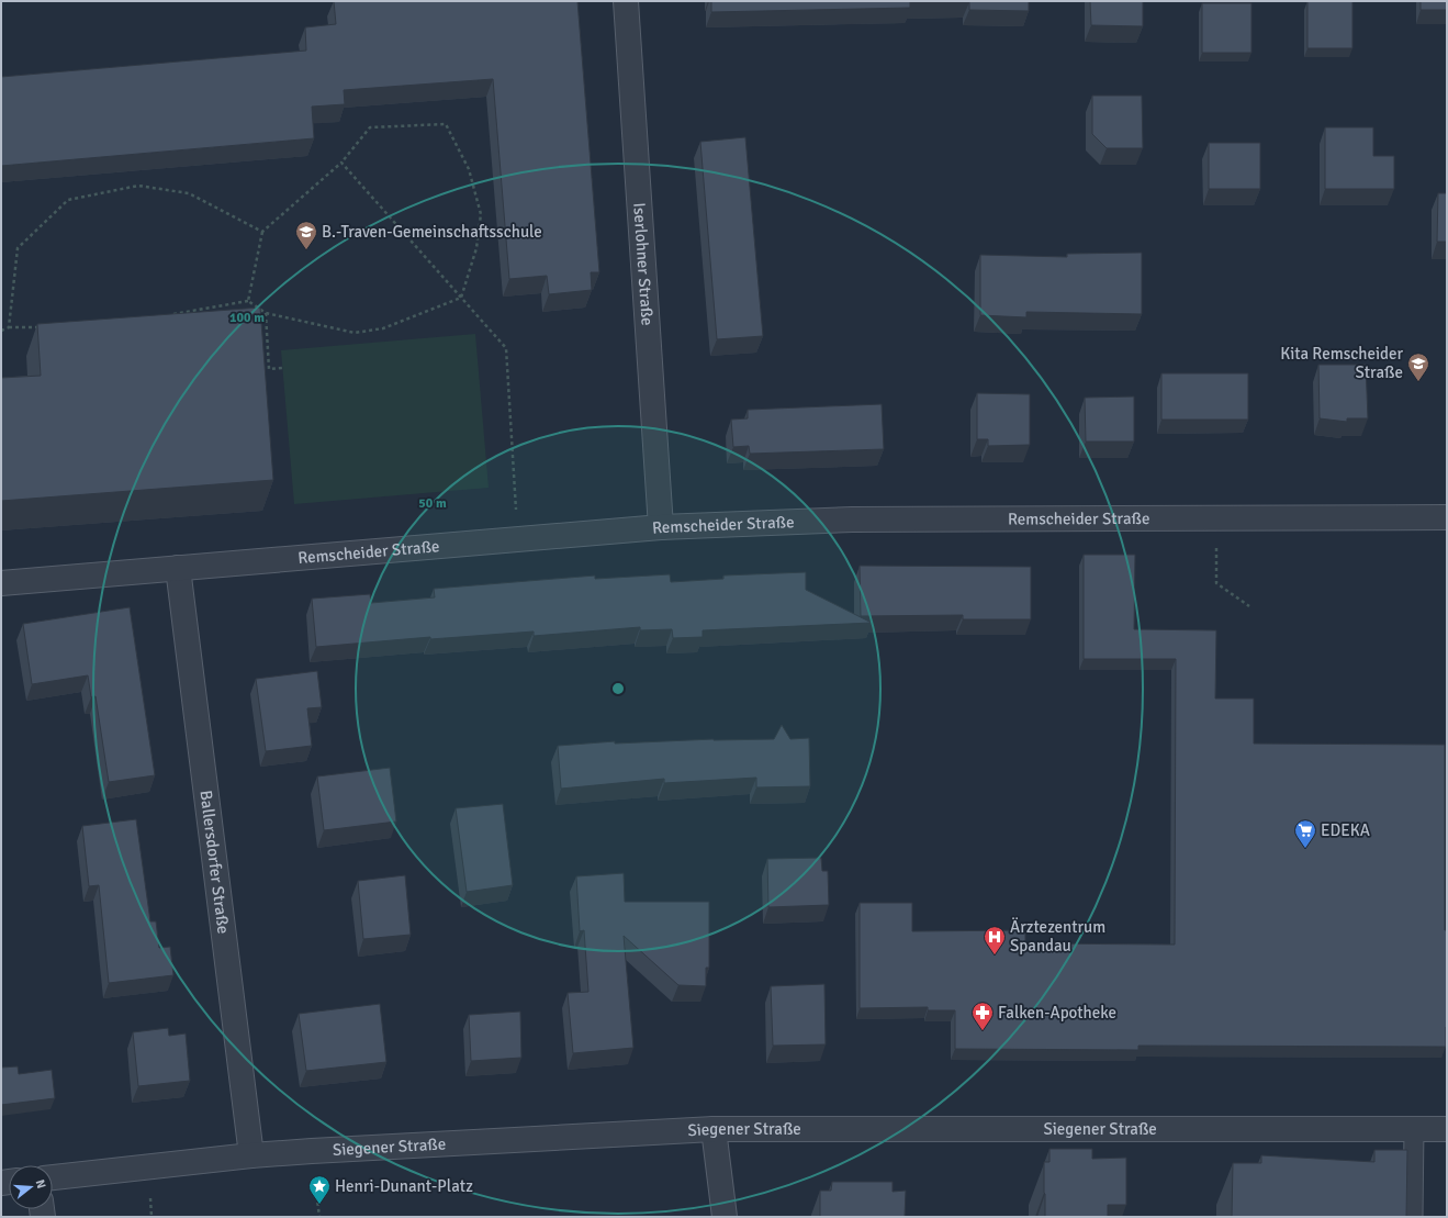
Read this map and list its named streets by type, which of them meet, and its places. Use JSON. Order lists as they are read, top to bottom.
{
  "streets": {
    "street": [
      "Iserlohner Straße",
      "Remscheider Straße",
      "Ballersdorfer Straße",
      "Siegener Straße"
    ]
  },
  "crossings": [
    ["Iserlohner Straße", "Remscheider Straße"],
    ["Remscheider Straße", "Ballersdorfer Straße"],
    ["Ballersdorfer Straße", "Siegener Straße"]
  ],
  "places": {
    "school or university": ["B.-Traven-Gemeinschaftsschule", "Kita Remscheider Straße"],
    "supermarket": ["EDEKA"],
    "hospital": ["Ärztezentrum Spandau"],
    "pharmacy": ["Falken-Apotheke"],
    "place": ["Henri-Dunant-Platz"]
  },
  "north": "right",
  "rings": ["100 m", "50 m"]
}
